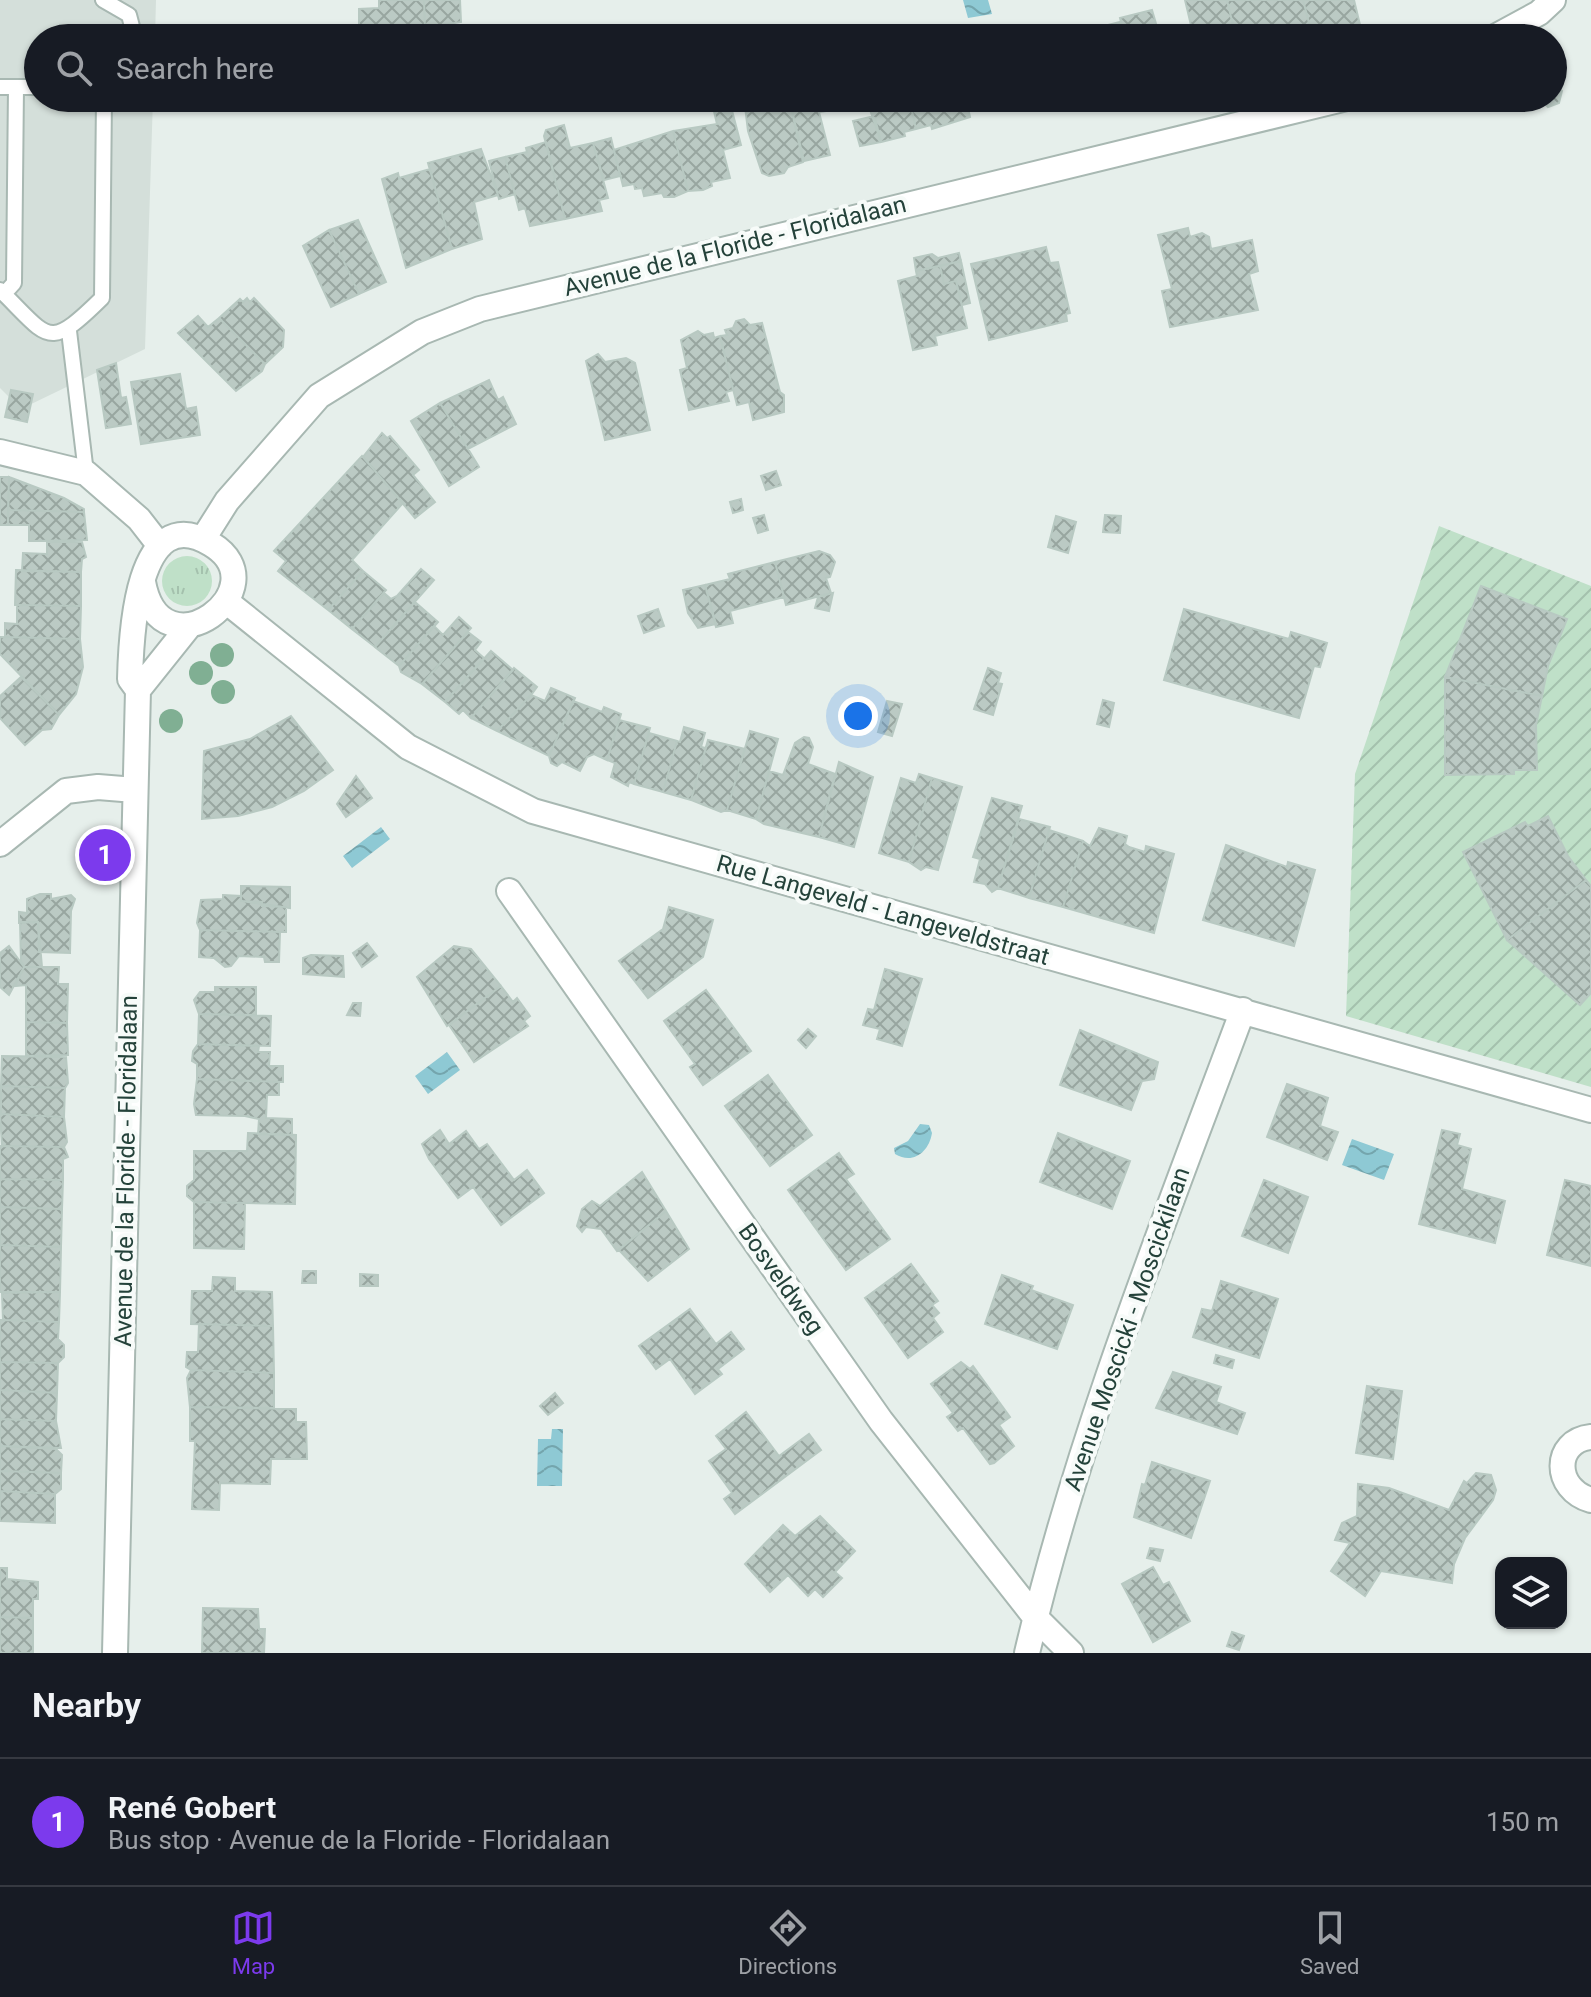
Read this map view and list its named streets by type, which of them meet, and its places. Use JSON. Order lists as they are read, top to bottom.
{
  "streets": {
    "street": [
      "Avenue de la Floride - Floridalaan",
      "Rue Langeveld - Langeveldstraat",
      "Bosveldweg",
      "Avenue Moscicki - Moscickilaan"
    ]
  },
  "crossings": [
    ["Avenue de la Floride - Floridalaan", "Rue Langeveld - Langeveldstraat"],
    ["Rue Langeveld - Langeveldstraat", "Avenue Moscicki - Moscickilaan"],
    ["Bosveldweg", "Avenue Moscicki - Moscickilaan"]
  ],
  "page": {
    "search": "Search here",
    "pins": "1",
    "heading": "Nearby",
    "list": [
      {
        "mark": "1",
        "name": "René Gobert",
        "note": "Bus stop · Avenue de la Floride - Floridalaan",
        "value": "150 m"
      }
    ],
    "nav": ["Map", "Directions", "Saved"]
  }
}
